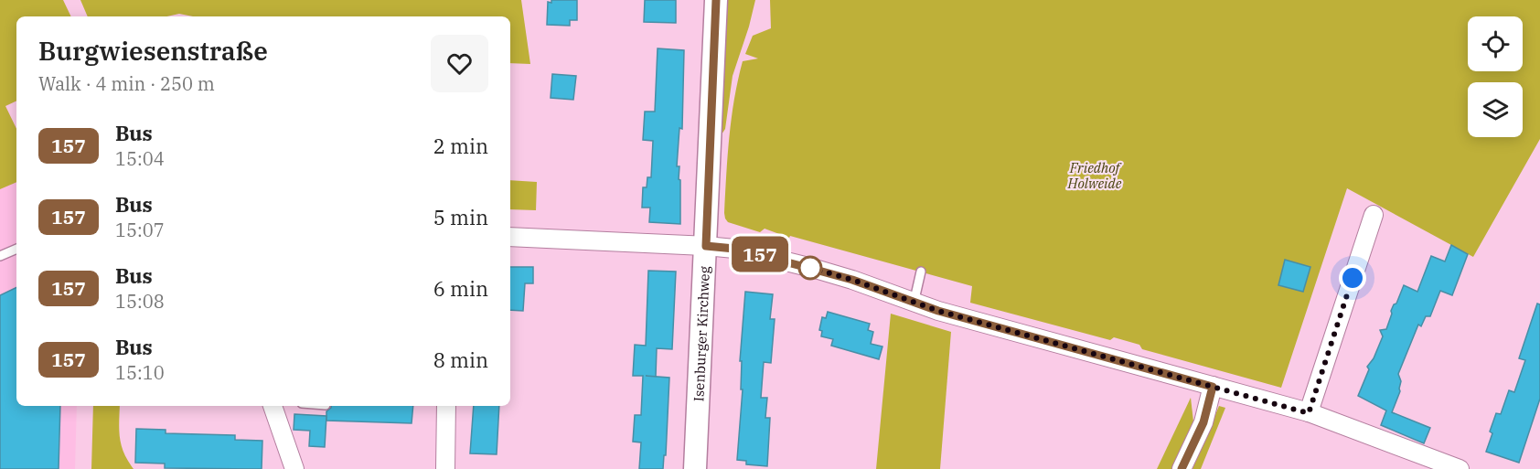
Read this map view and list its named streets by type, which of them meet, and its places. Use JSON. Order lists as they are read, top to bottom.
{
  "streets": {
    "street": ["Isenburger Kirchweg"]
  },
  "parks": ["Friedhof Holweide"],
  "lines": ["bus line 157"],
  "page": {
    "on_map": "157",
    "heading": ["Burgwiesenstraße", "Walk · 4 min · 250 m"],
    "list": [
      {
        "mark": "157",
        "name": "Bus",
        "note": "15:04",
        "value": "2 min"
      },
      {
        "mark": "157",
        "name": "Bus",
        "note": "15:07",
        "value": "5 min"
      },
      {
        "mark": "157",
        "name": "Bus",
        "note": "15:08",
        "value": "6 min"
      },
      {
        "mark": "157",
        "name": "Bus",
        "note": "15:10",
        "value": "8 min"
      }
    ]
  }
}
